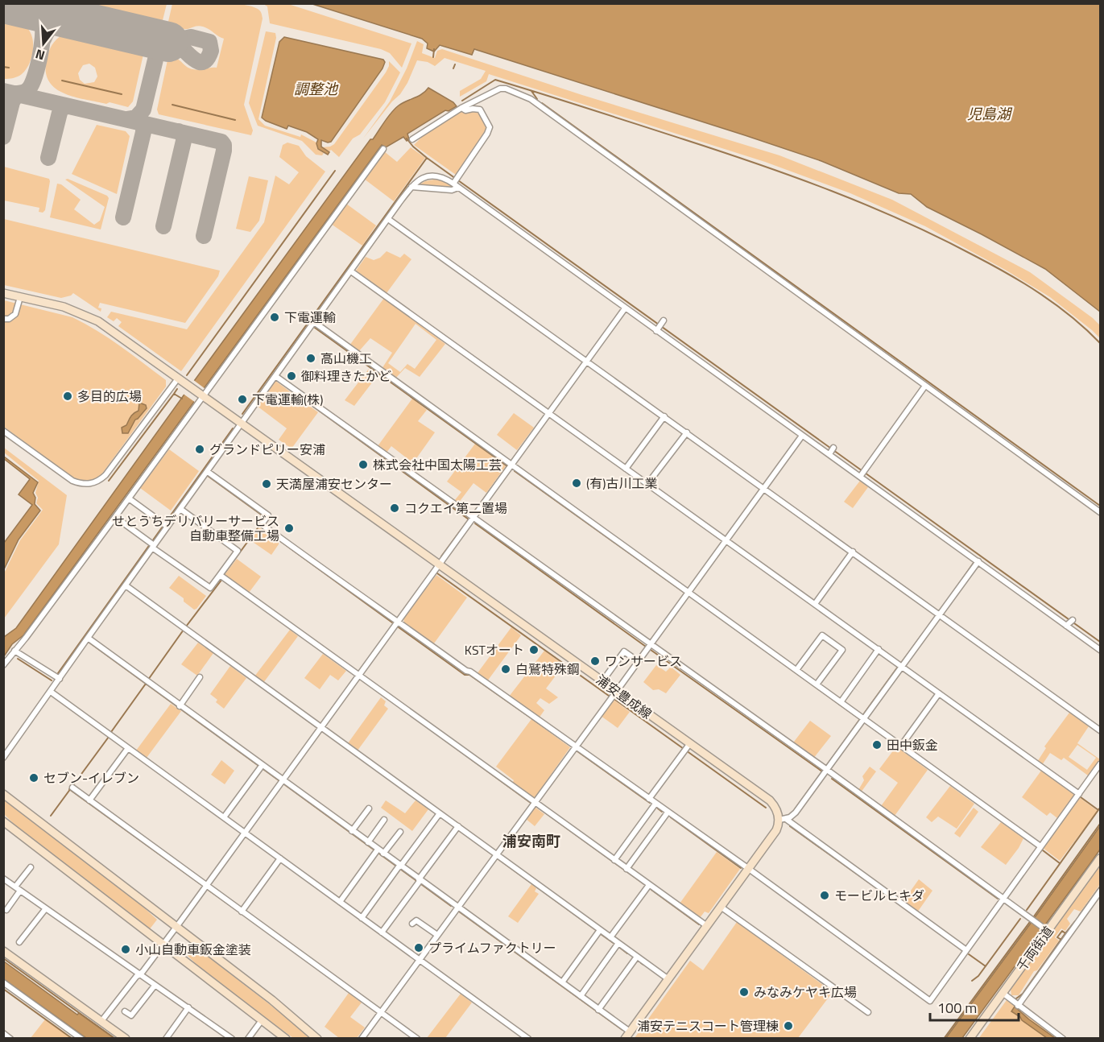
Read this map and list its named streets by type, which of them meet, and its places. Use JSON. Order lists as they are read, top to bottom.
{
  "streets": {
    "street": ["浦安豊成線", "千両街道"]
  },
  "districts": ["浦安南町"],
  "water": ["調整池", "児島湖"],
  "places": [
    "下電運輸",
    "高山機工",
    "御料理きたかど",
    "多目的広場",
    "下電運輸(株)",
    "グランドピリー安浦",
    "株式会社中国太陽工芸",
    "(有)古川工業",
    "天満屋浦安センター",
    "コクエイ第二置場",
    "せとうちデリバリーサービス 自動車整備工場",
    "KSTオート",
    "ワンサービス",
    "白鷲特殊鋼",
    "田中鈑金",
    "セブン-イレブン",
    "モービルヒキダ",
    "プライムファクトリー",
    "小山自動車鈑金塗装",
    "みなみケヤキ広場",
    "浦安テニスコート管理棟"
  ],
  "scale_bar": "100 m",
  "north": "bottom"
}
